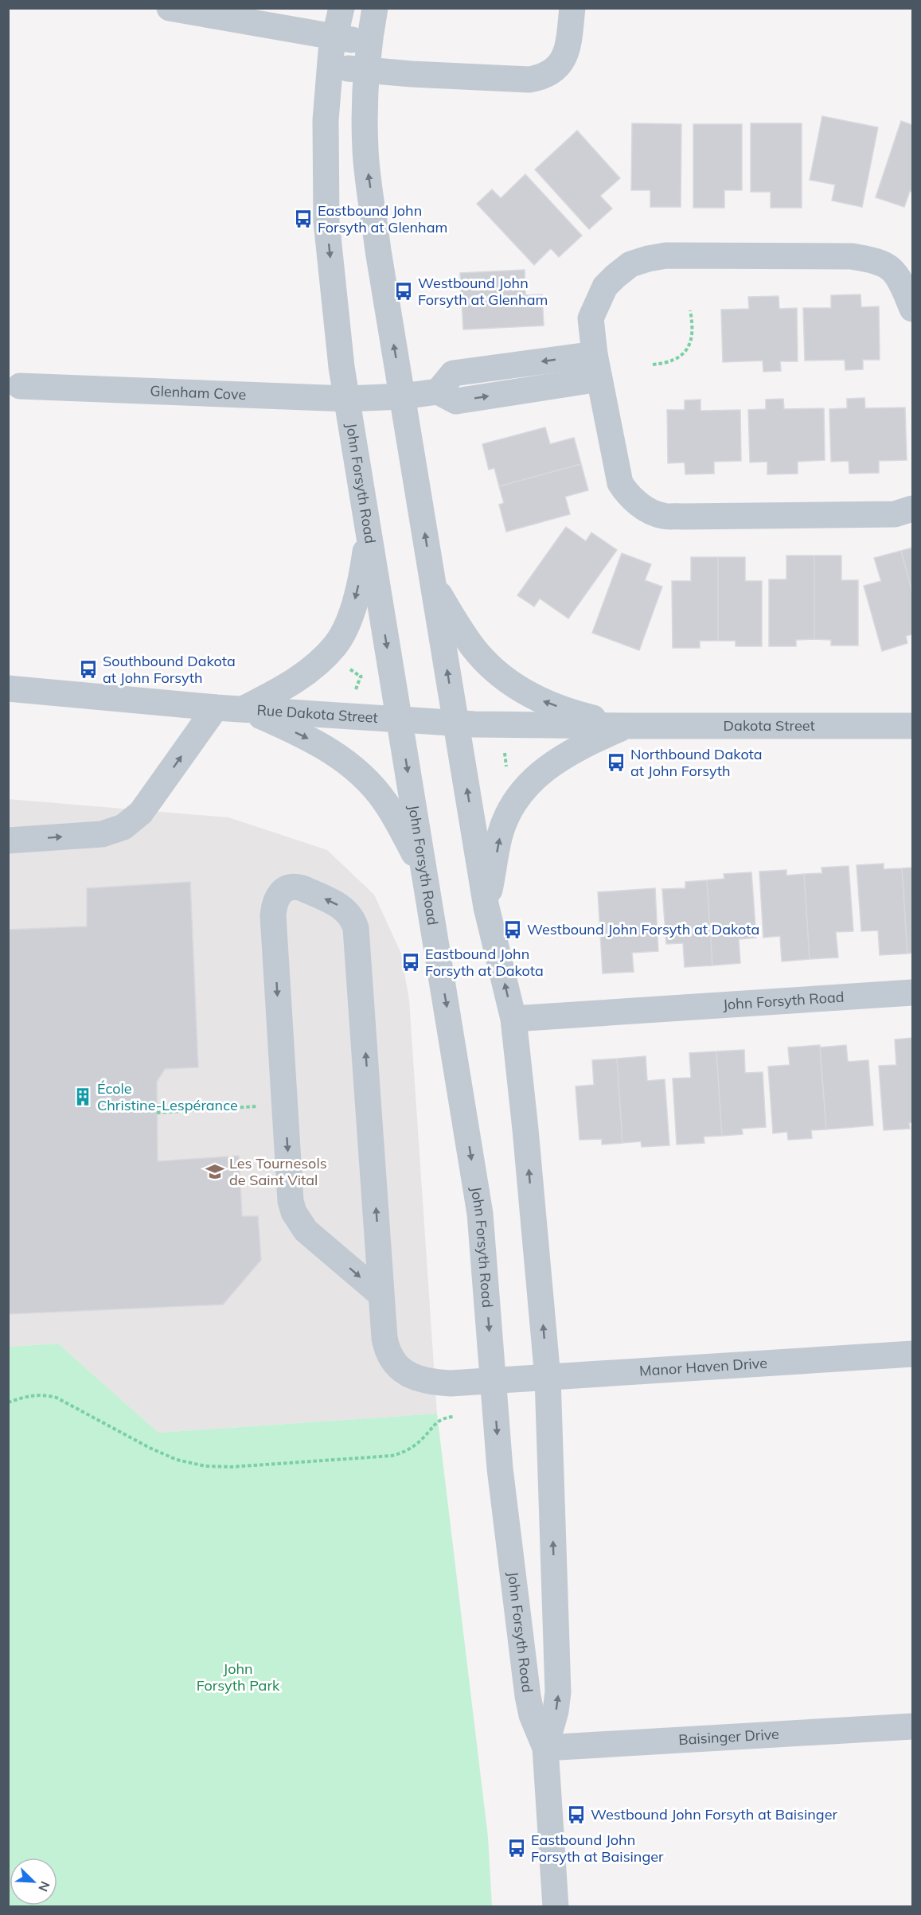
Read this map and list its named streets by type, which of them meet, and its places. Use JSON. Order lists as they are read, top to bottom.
{
  "streets": {
    "street": [
      "Glenham Cove",
      "John Forsyth Road",
      "Rue Dakota Street",
      "Dakota Street",
      "Manor Haven Drive",
      "Baisinger Drive"
    ]
  },
  "crossings": [
    ["Glenham Cove", "John Forsyth Road"],
    ["John Forsyth Road", "Rue Dakota Street"],
    ["John Forsyth Road", "Manor Haven Drive"],
    ["John Forsyth Road", "Baisinger Drive"],
    ["Rue Dakota Street", "Dakota Street"]
  ],
  "parks": ["John Forsyth Park"],
  "places": {
    "bus stop": [
      "Eastbound John Forsyth at Glenham",
      "Westbound John Forsyth at Glenham",
      "Southbound Dakota at John Forsyth",
      "Northbound Dakota at John Forsyth",
      "Westbound John Forsyth at Dakota",
      "Eastbound John Forsyth at Dakota",
      "Westbound John Forsyth at Baisinger",
      "Eastbound John Forsyth at Baisinger"
    ],
    "building": ["École Christine-Lespérance"],
    "school or university": ["Les Tournesols de Saint Vital"]
  },
  "north": "bottom right"
}
